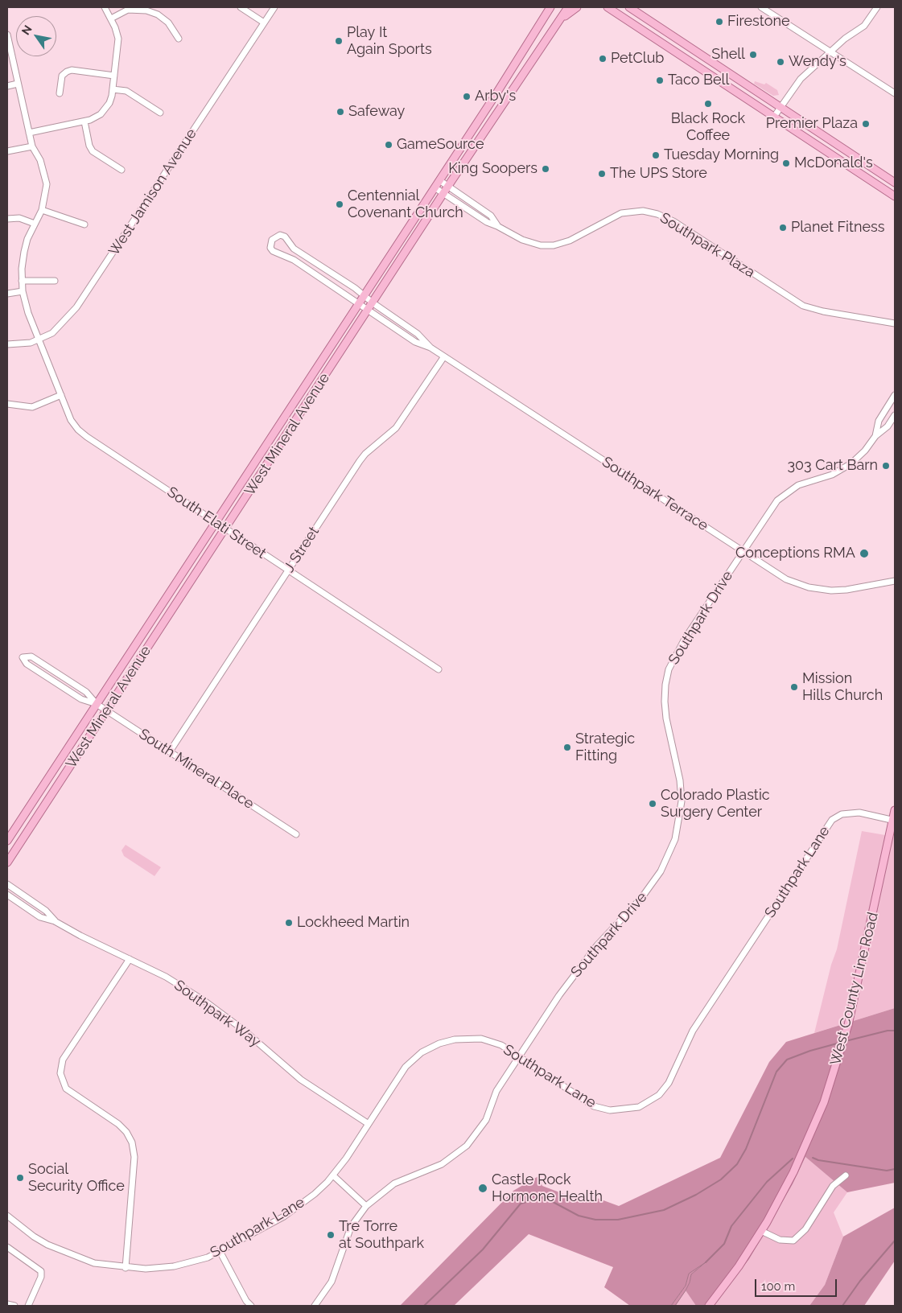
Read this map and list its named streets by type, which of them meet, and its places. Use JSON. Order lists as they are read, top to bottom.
{
  "streets": {
    "main road": ["West Mineral Avenue", "West County Line Road"],
    "street": [
      "West Jamison Avenue",
      "Southpark Plaza",
      "Southpark Terrace",
      "South Elati Street",
      "J Street",
      "Southpark Drive",
      "South Mineral Place",
      "Southpark Lane",
      "Southpark Way"
    ]
  },
  "crossings": [
    ["West Jamison Avenue", "South Elati Street"],
    ["Southpark Plaza", "West Mineral Avenue"],
    ["West Mineral Avenue", "Southpark Terrace"],
    ["West Mineral Avenue", "South Elati Street"],
    ["West Mineral Avenue", "South Mineral Place"],
    ["Southpark Terrace", "J Street"],
    ["Southpark Terrace", "Southpark Drive"],
    ["South Elati Street", "J Street"],
    ["J Street", "South Mineral Place"],
    ["Southpark Drive", "Southpark Lane"],
    ["Southpark Lane", "West County Line Road"],
    ["Southpark Lane", "Southpark Way"]
  ],
  "places": [
    "Firestone",
    "Play It Again Sports",
    "Shell",
    "PetClub",
    "Wendy's",
    "Taco Bell",
    "Arby's",
    "Black Rock Coffee",
    "Safeway",
    "Premier Plaza",
    "GameSource",
    "Tuesday Morning",
    "McDonald's",
    "King Soopers",
    "The UPS Store",
    "Centennial Covenant Church",
    "Planet Fitness",
    "303 Cart Barn",
    "Conceptions RMA",
    "Mission Hills Church",
    "Strategic Fitting",
    "Colorado Plastic Surgery Center",
    "Lockheed Martin",
    "Social Security Office",
    "Castle Rock Hormone Health",
    "Tre Torre at Southpark"
  ],
  "scale_bar": "100 m",
  "north": "top left"
}
